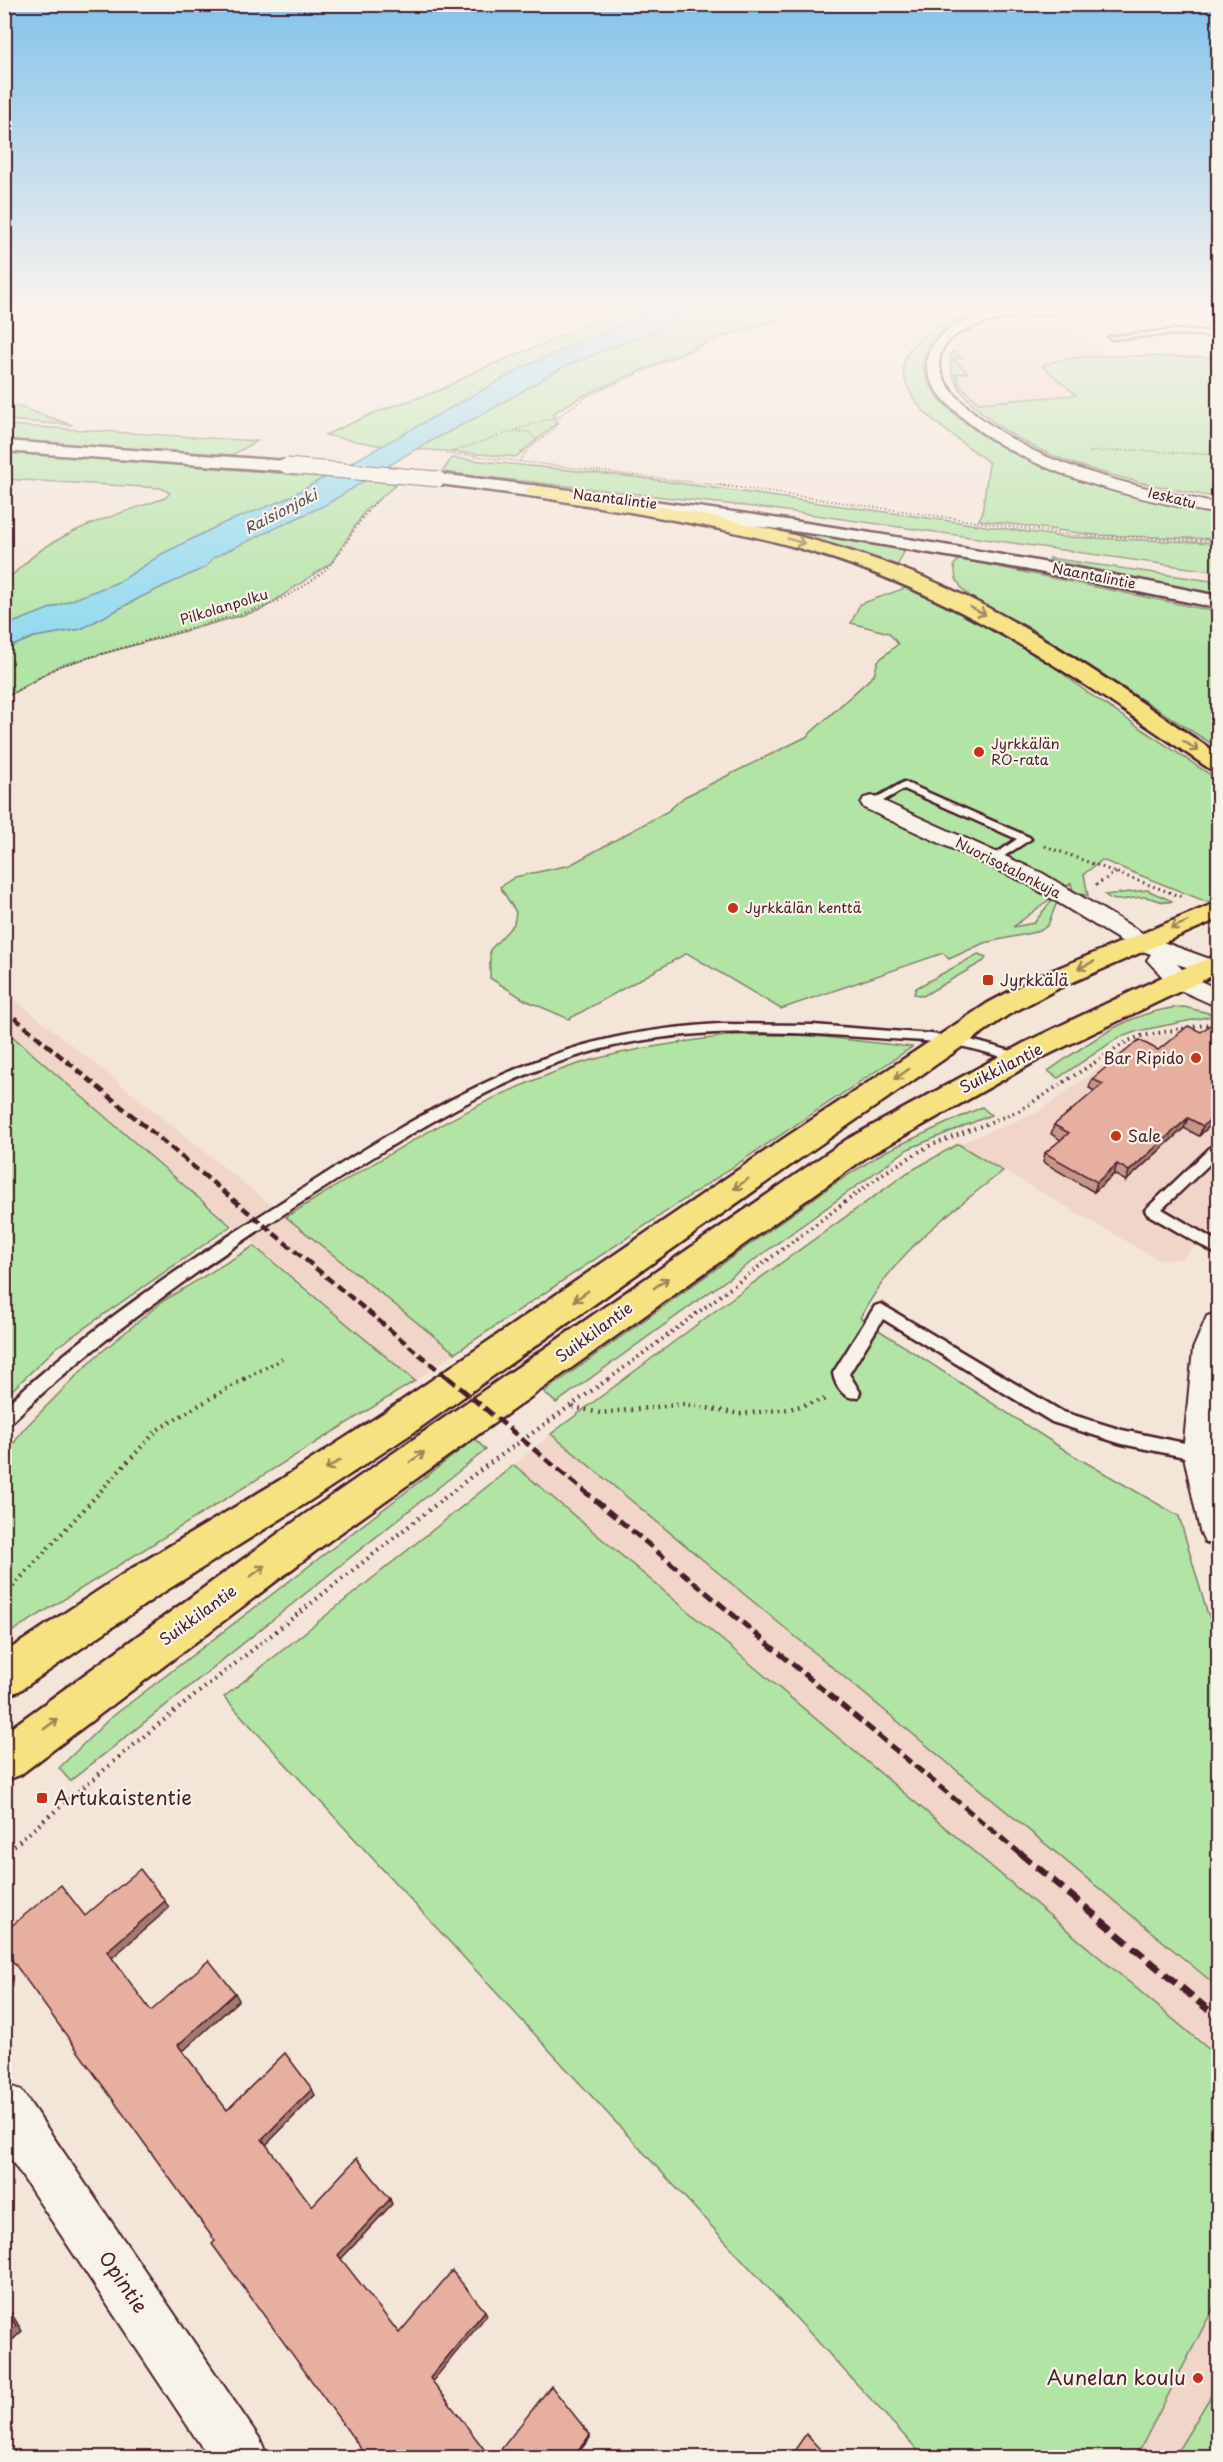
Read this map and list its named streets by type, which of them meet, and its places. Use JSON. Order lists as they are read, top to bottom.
{
  "streets": {
    "main road": ["Naantalintie", "Suikkilantie"],
    "street": ["Ieskatu", "Nuorisotalonkuja", "Opintie"],
    "path": ["Pilkolanpolku"]
  },
  "water": ["Raisionjoki"],
  "places": {
    "other": [
      "Jyrkkälän RO-rata",
      "Jyrkkälän kenttä",
      "Bar Ripido",
      "Sale",
      "Aunelan koulu"
    ],
    "transit": ["Jyrkkälä", "Artukaistentie"]
  }
}
